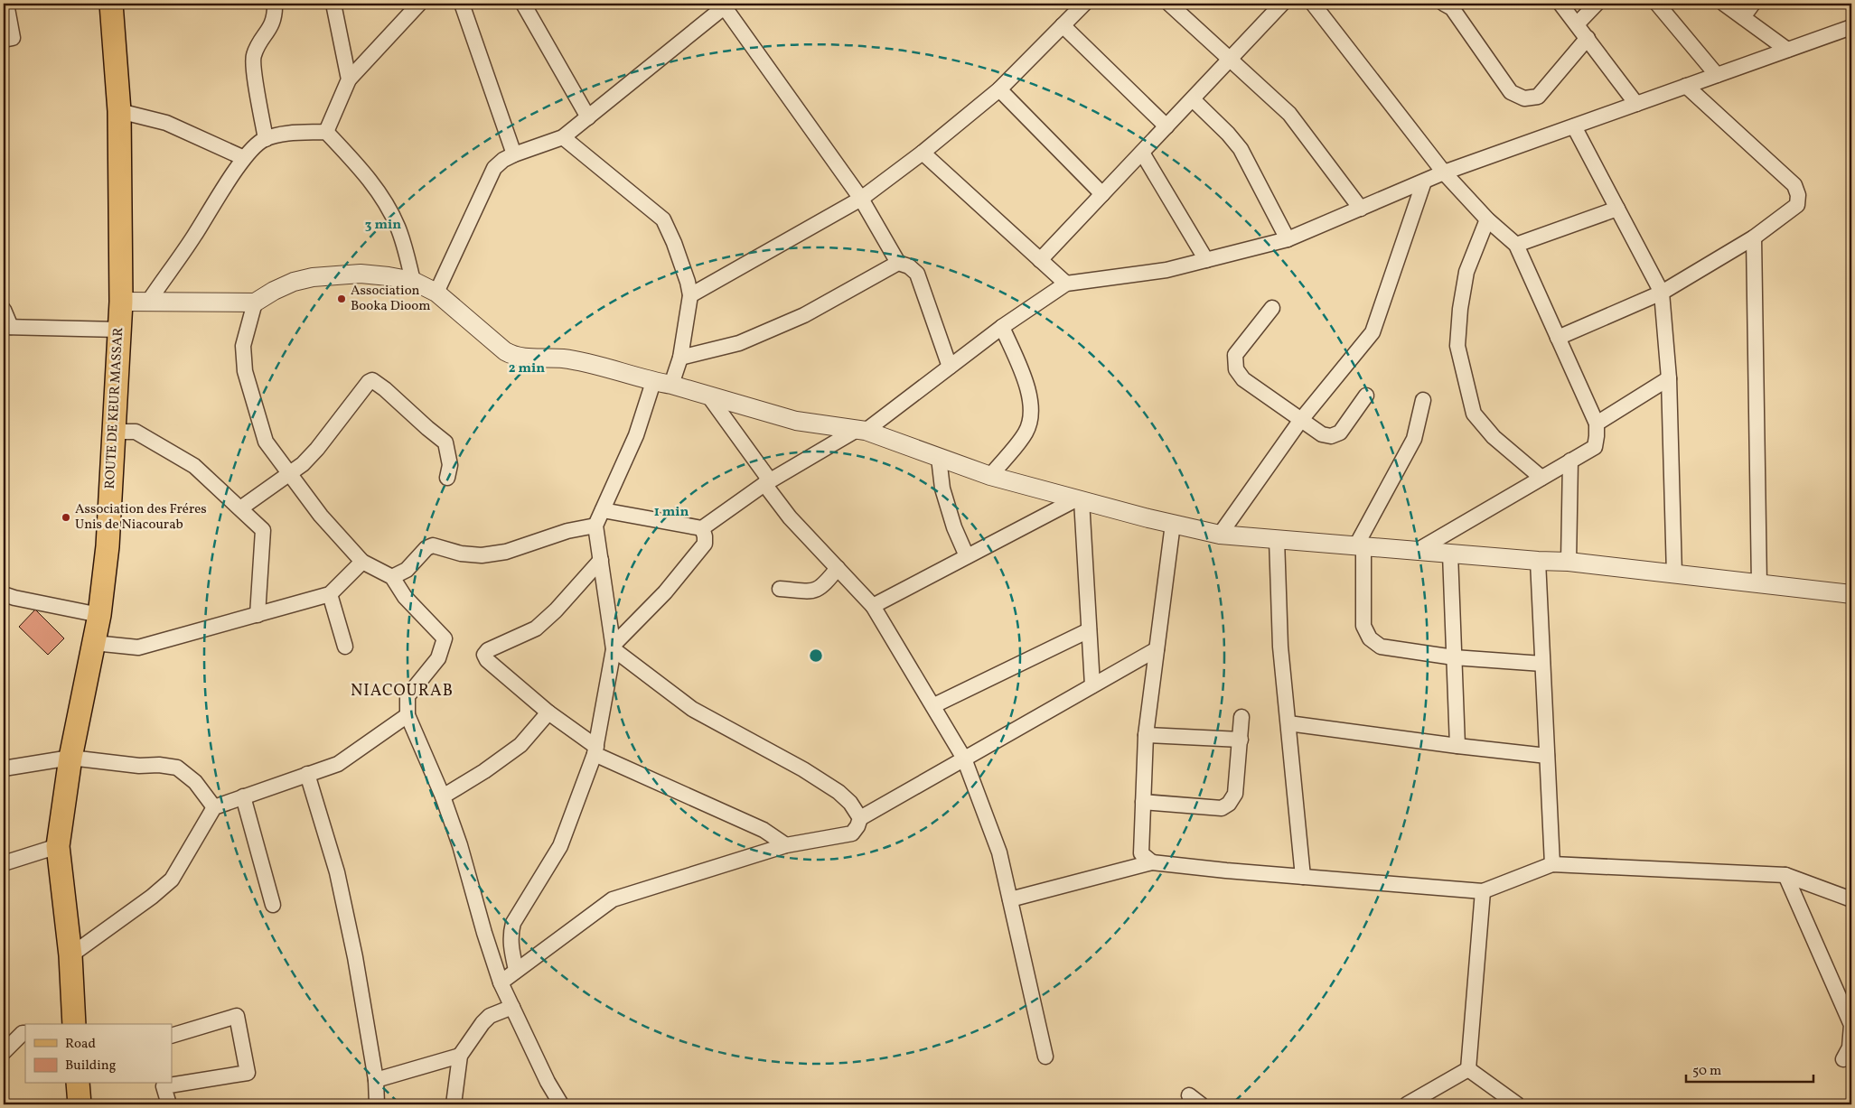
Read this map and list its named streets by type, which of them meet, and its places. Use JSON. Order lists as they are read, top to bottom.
{
  "streets": {
    "main road": ["ROUTE DE KEUR MASSAR"]
  },
  "districts": ["NIACOURAB"],
  "places": ["Association Booka Dioom", "Association des Fréres Unis de Niacourab"],
  "legend": ["Road", "Building"],
  "scale_bar": "50 m",
  "rings": ["3 min", "2 min", "1 min"]
}
